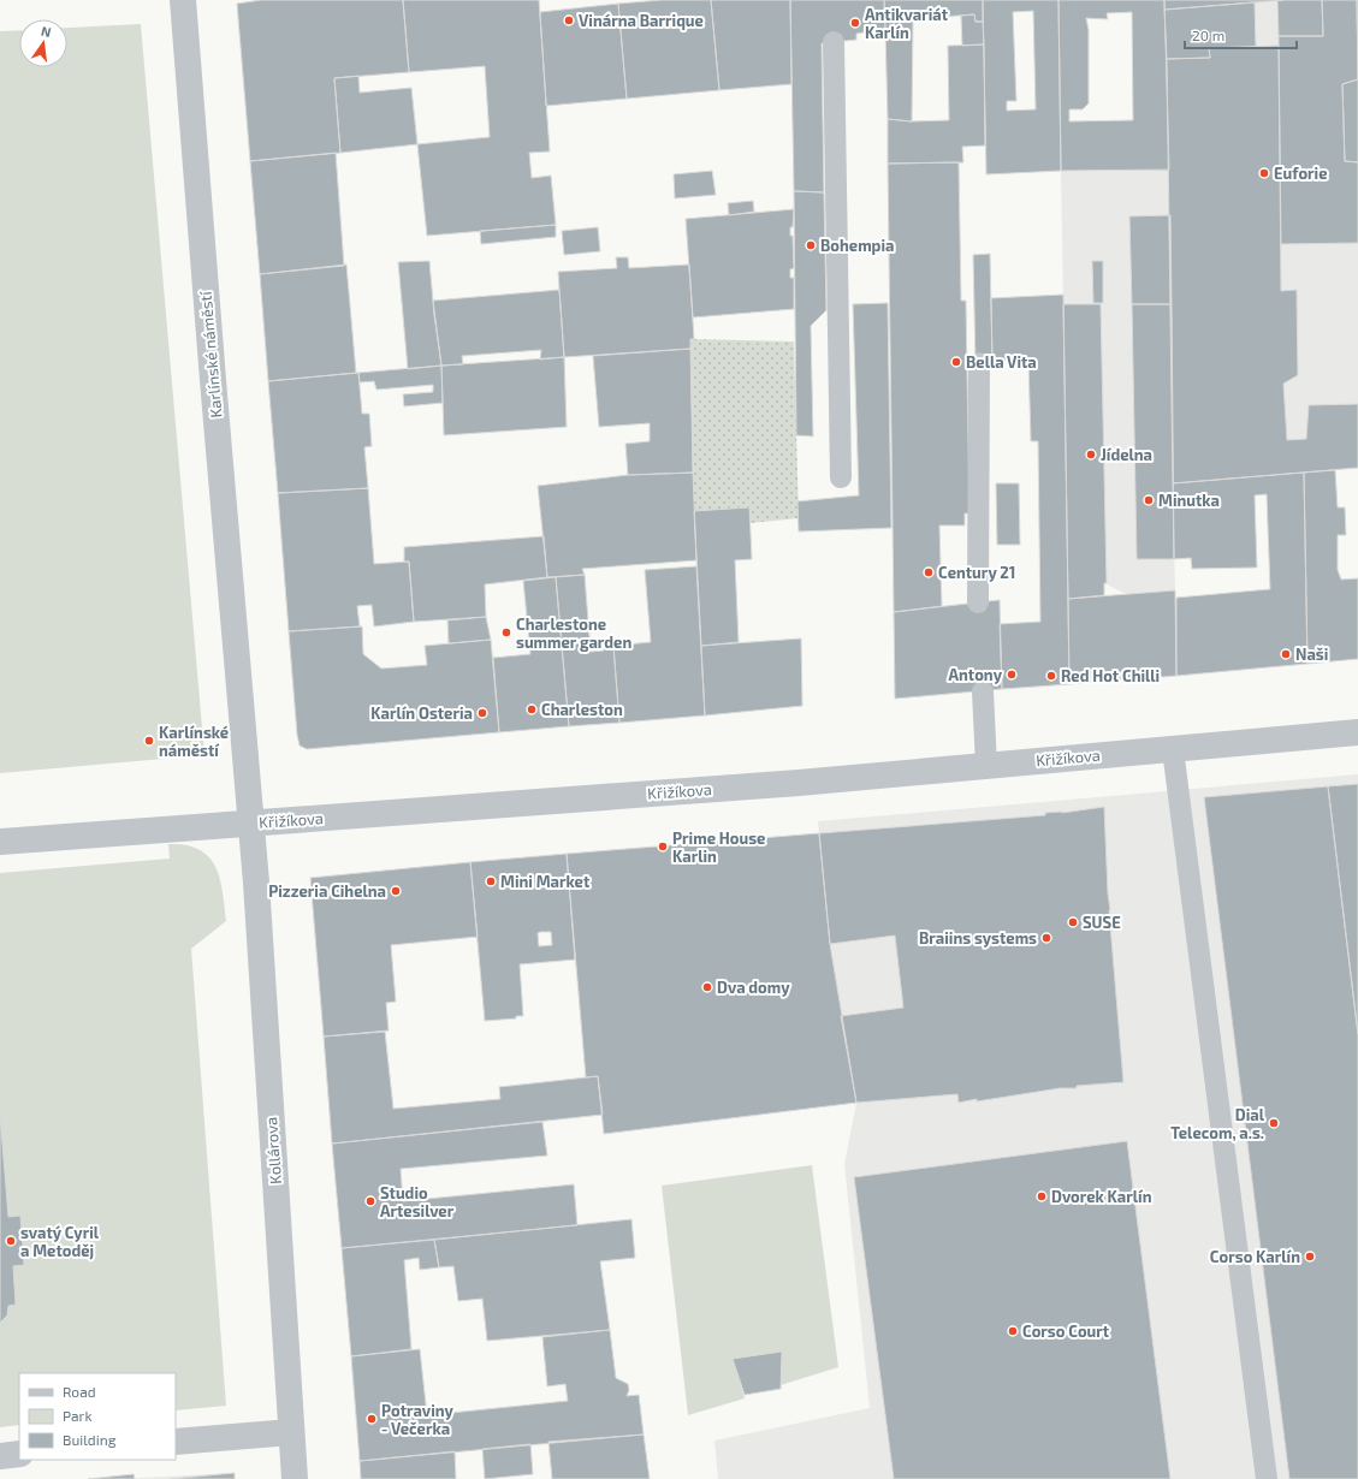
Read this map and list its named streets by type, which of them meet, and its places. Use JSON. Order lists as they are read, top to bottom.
{
  "streets": {
    "street": ["Karlínské náměstí", "Křižíkova", "Kollárova"]
  },
  "crossings": [
    ["Karlínské náměstí", "Křižíkova"],
    ["Karlínské náměstí", "Kollárova"],
    ["Křižíkova", "Kollárova"]
  ],
  "places": [
    "Vinárna Barrique",
    "Antikvariát Karlín",
    "Euforie",
    "Bohempia",
    "Bella Vita",
    "Jídelna",
    "Minutka",
    "Century 21",
    "Charlestone summer garden",
    "Naši",
    "Antony",
    "Red Hot Chilli",
    "Charleston",
    "Karlín Osteria",
    "Karlínské náměstí",
    "Prime House Karlin",
    "Mini Market",
    "Pizzeria Cihelna",
    "SUSE",
    "Braiins systems",
    "Dva domy",
    "Dial Telecom, a.s.",
    "Dvorek Karlín",
    "Studio Artesilver",
    "svatý Cyril a Metoděj",
    "Corso Karlín",
    "Corso Court",
    "Potraviny - Večerka"
  ],
  "legend": ["Road", "Park", "Building"],
  "scale_bar": "20 m",
  "north": "top"
}
